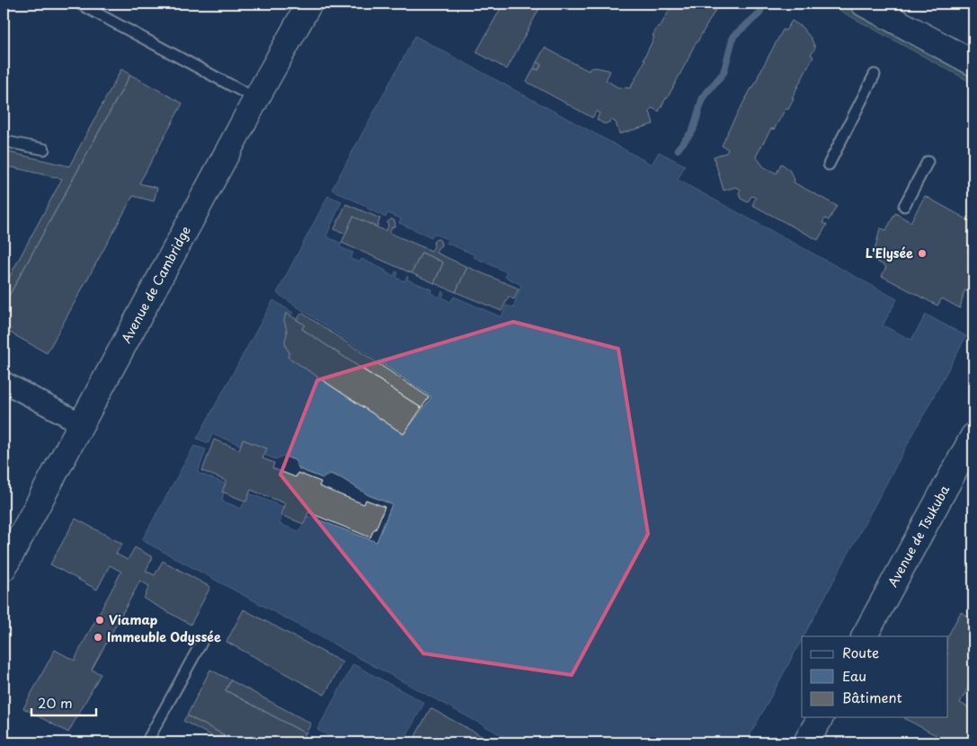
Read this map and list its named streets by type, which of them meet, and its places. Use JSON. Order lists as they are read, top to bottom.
{
  "streets": {
    "street": ["Avenue de Cambridge", "Avenue de Tsukuba"]
  },
  "places": ["L'Elysée", "Viamap", "Immeuble Odyssée"],
  "legend": ["Route", "Eau", "Bâtiment"],
  "scale_bar": "20 m"
}
